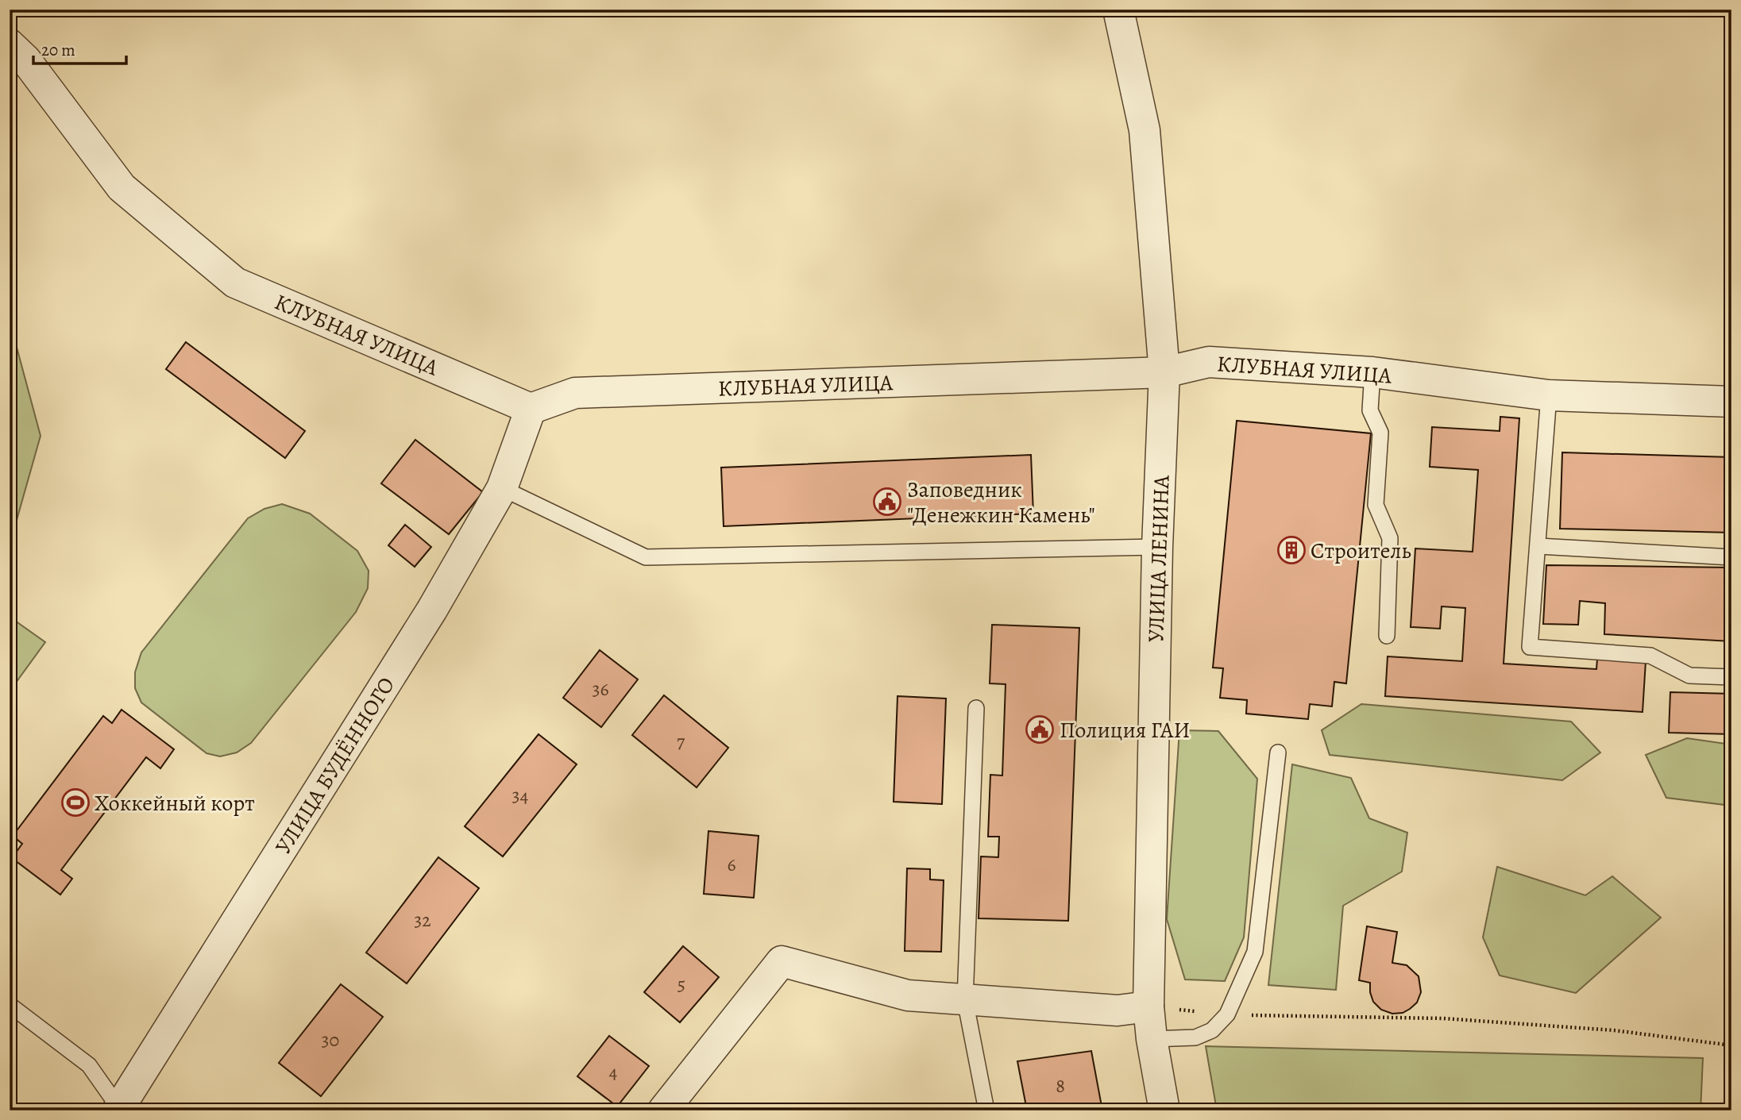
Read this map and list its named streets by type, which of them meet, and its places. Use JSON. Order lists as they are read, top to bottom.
{
  "streets": {
    "street": ["КЛУБНАЯ УЛИЦА", "УЛИЦА ЛЕНИНА", "УЛИЦА БУДЁННОГО"]
  },
  "crossings": [
    ["КЛУБНАЯ УЛИЦА", "УЛИЦА ЛЕНИНА"],
    ["КЛУБНАЯ УЛИЦА", "УЛИЦА БУДЁННОГО"]
  ],
  "places": {
    "public building": ["Заповедник \"Денежкин Камень\"", "Полиция ГАИ"],
    "building": ["Строитель"],
    "sports": ["Хоккейный корт"]
  },
  "house_numbers": [
    "36",
    "7",
    "34",
    "6",
    "32",
    "5",
    "30",
    "4",
    "8"
  ],
  "scale_bar": "20 m"
}
